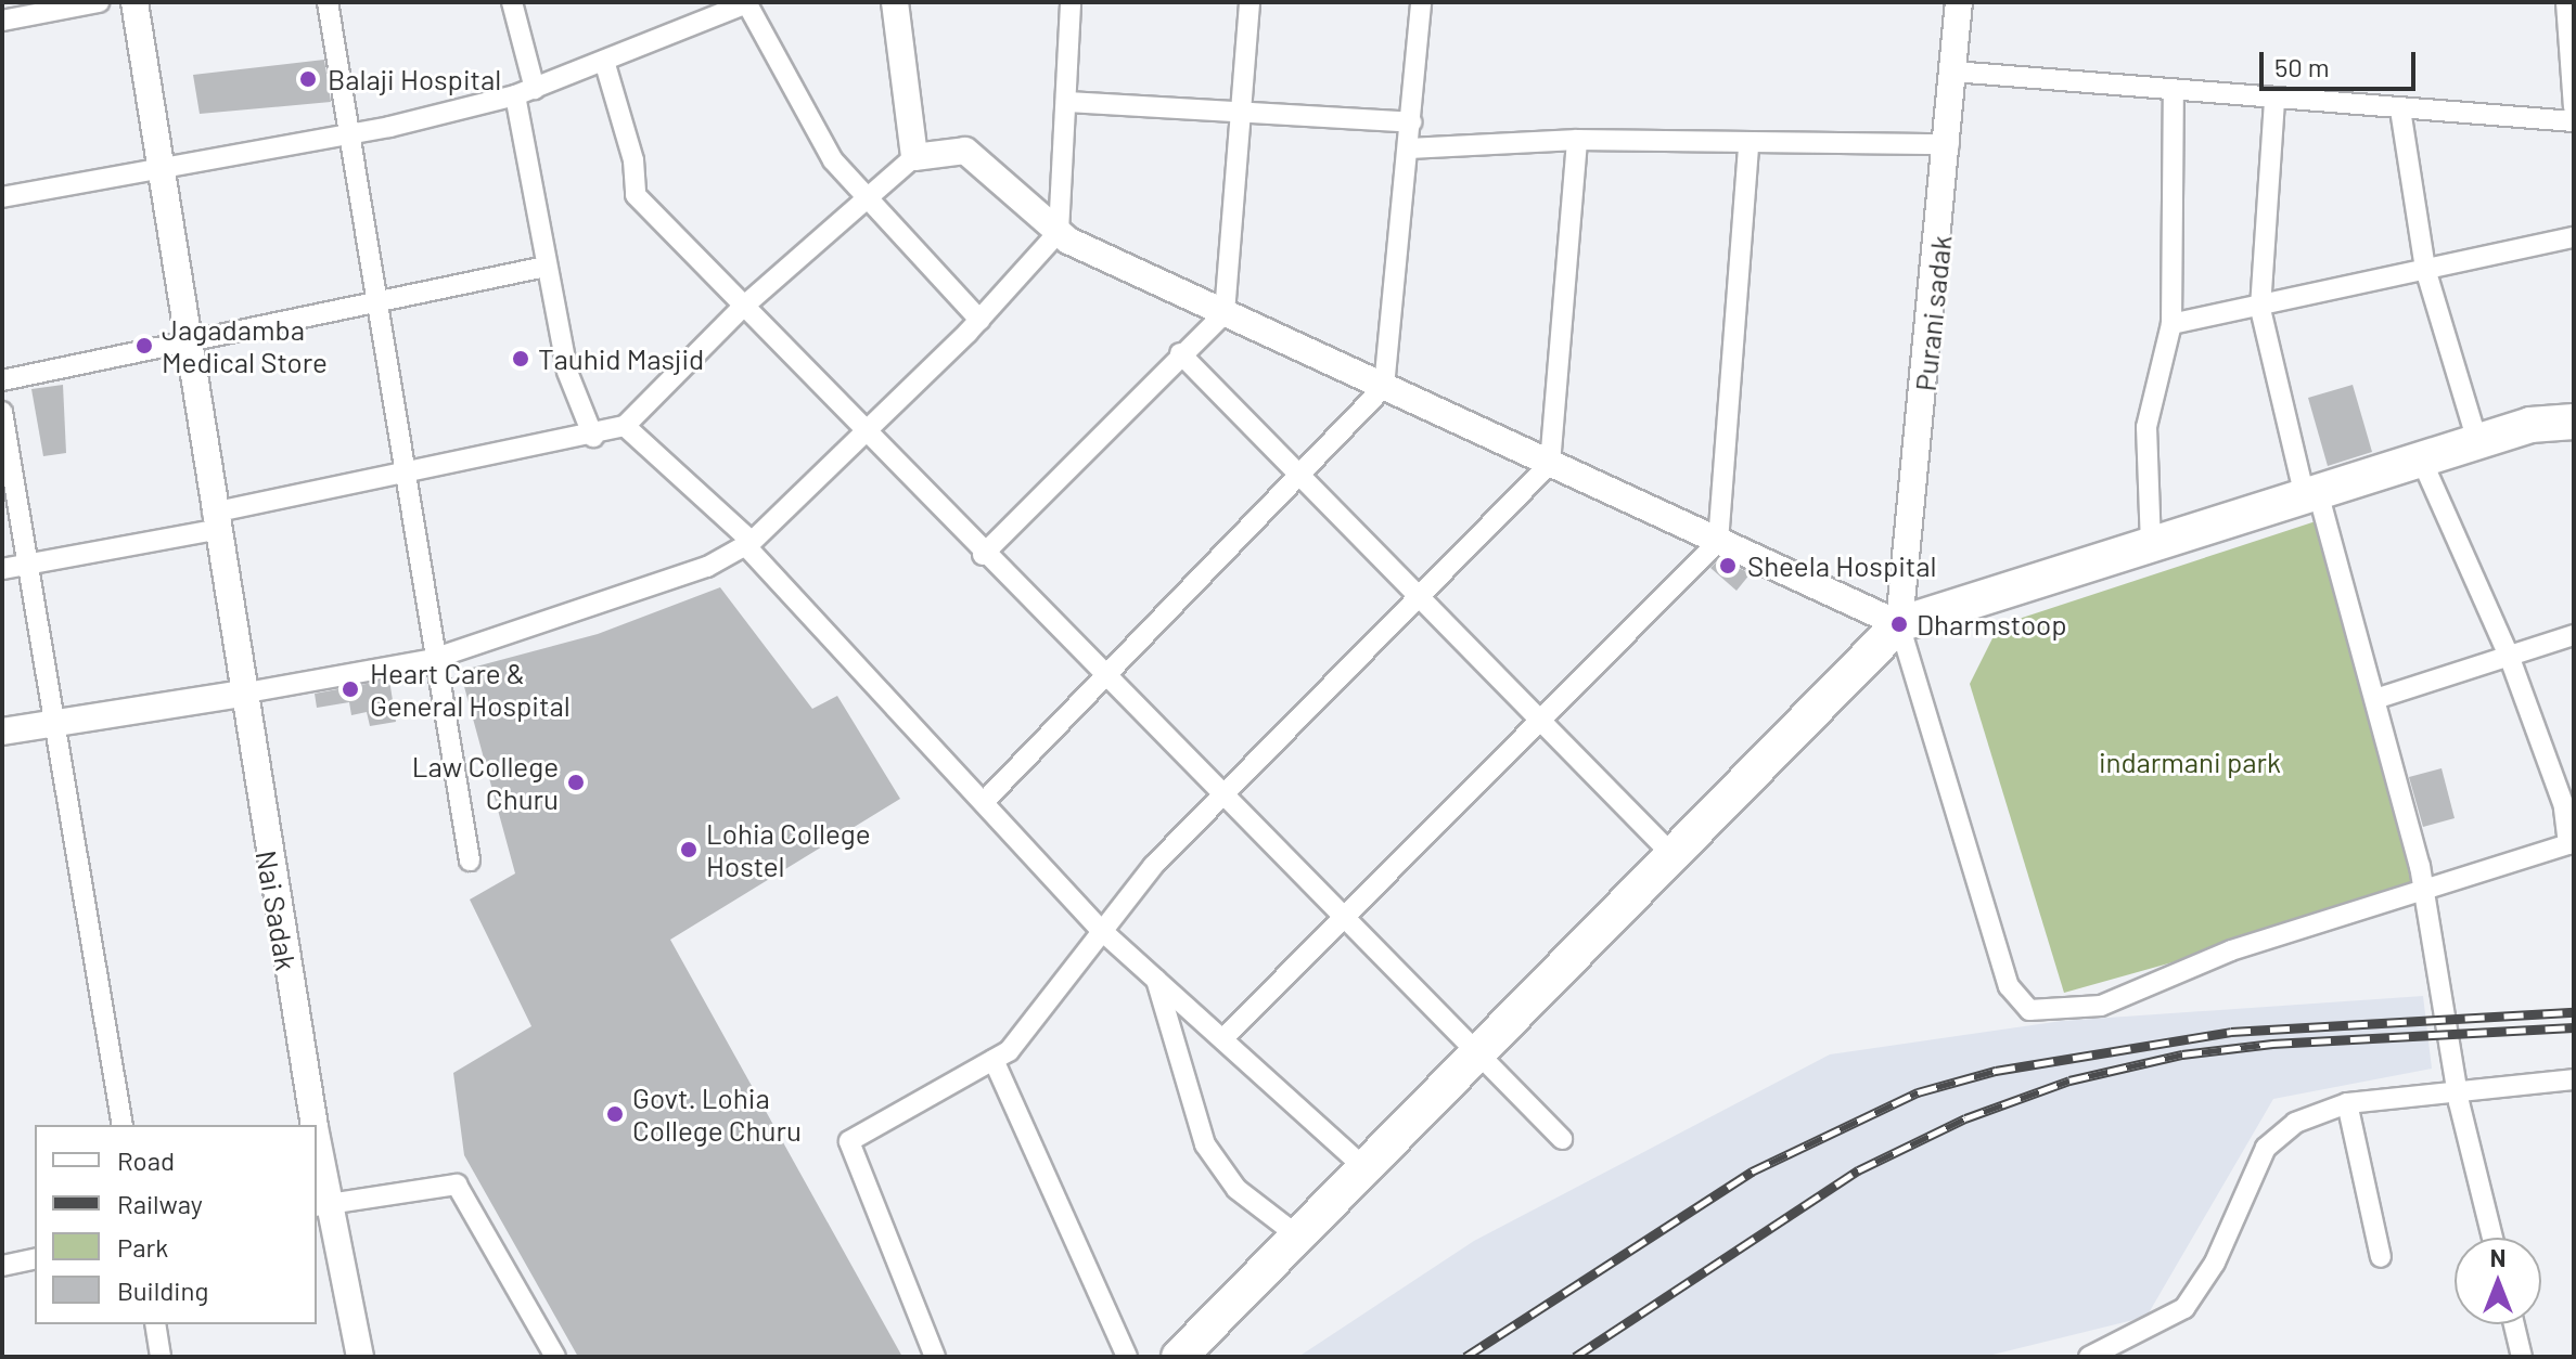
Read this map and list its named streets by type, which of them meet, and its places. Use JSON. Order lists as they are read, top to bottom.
{
  "streets": {
    "main road": ["Purani sadak", "Nai Sadak"]
  },
  "parks": ["indarmani park"],
  "places": [
    "Balaji Hospital",
    "Jagadamba Medical Store",
    "Tauhid Masjid",
    "Sheela Hospital",
    "Dharmstoop",
    "Heart Care & General Hospital",
    "Law College Churu",
    "Lohia College Hostel",
    "Govt. Lohia College Churu"
  ],
  "legend": [
    "Road",
    "Railway",
    "Park",
    "Building"
  ],
  "scale_bar": "50 m",
  "north": "top"
}
